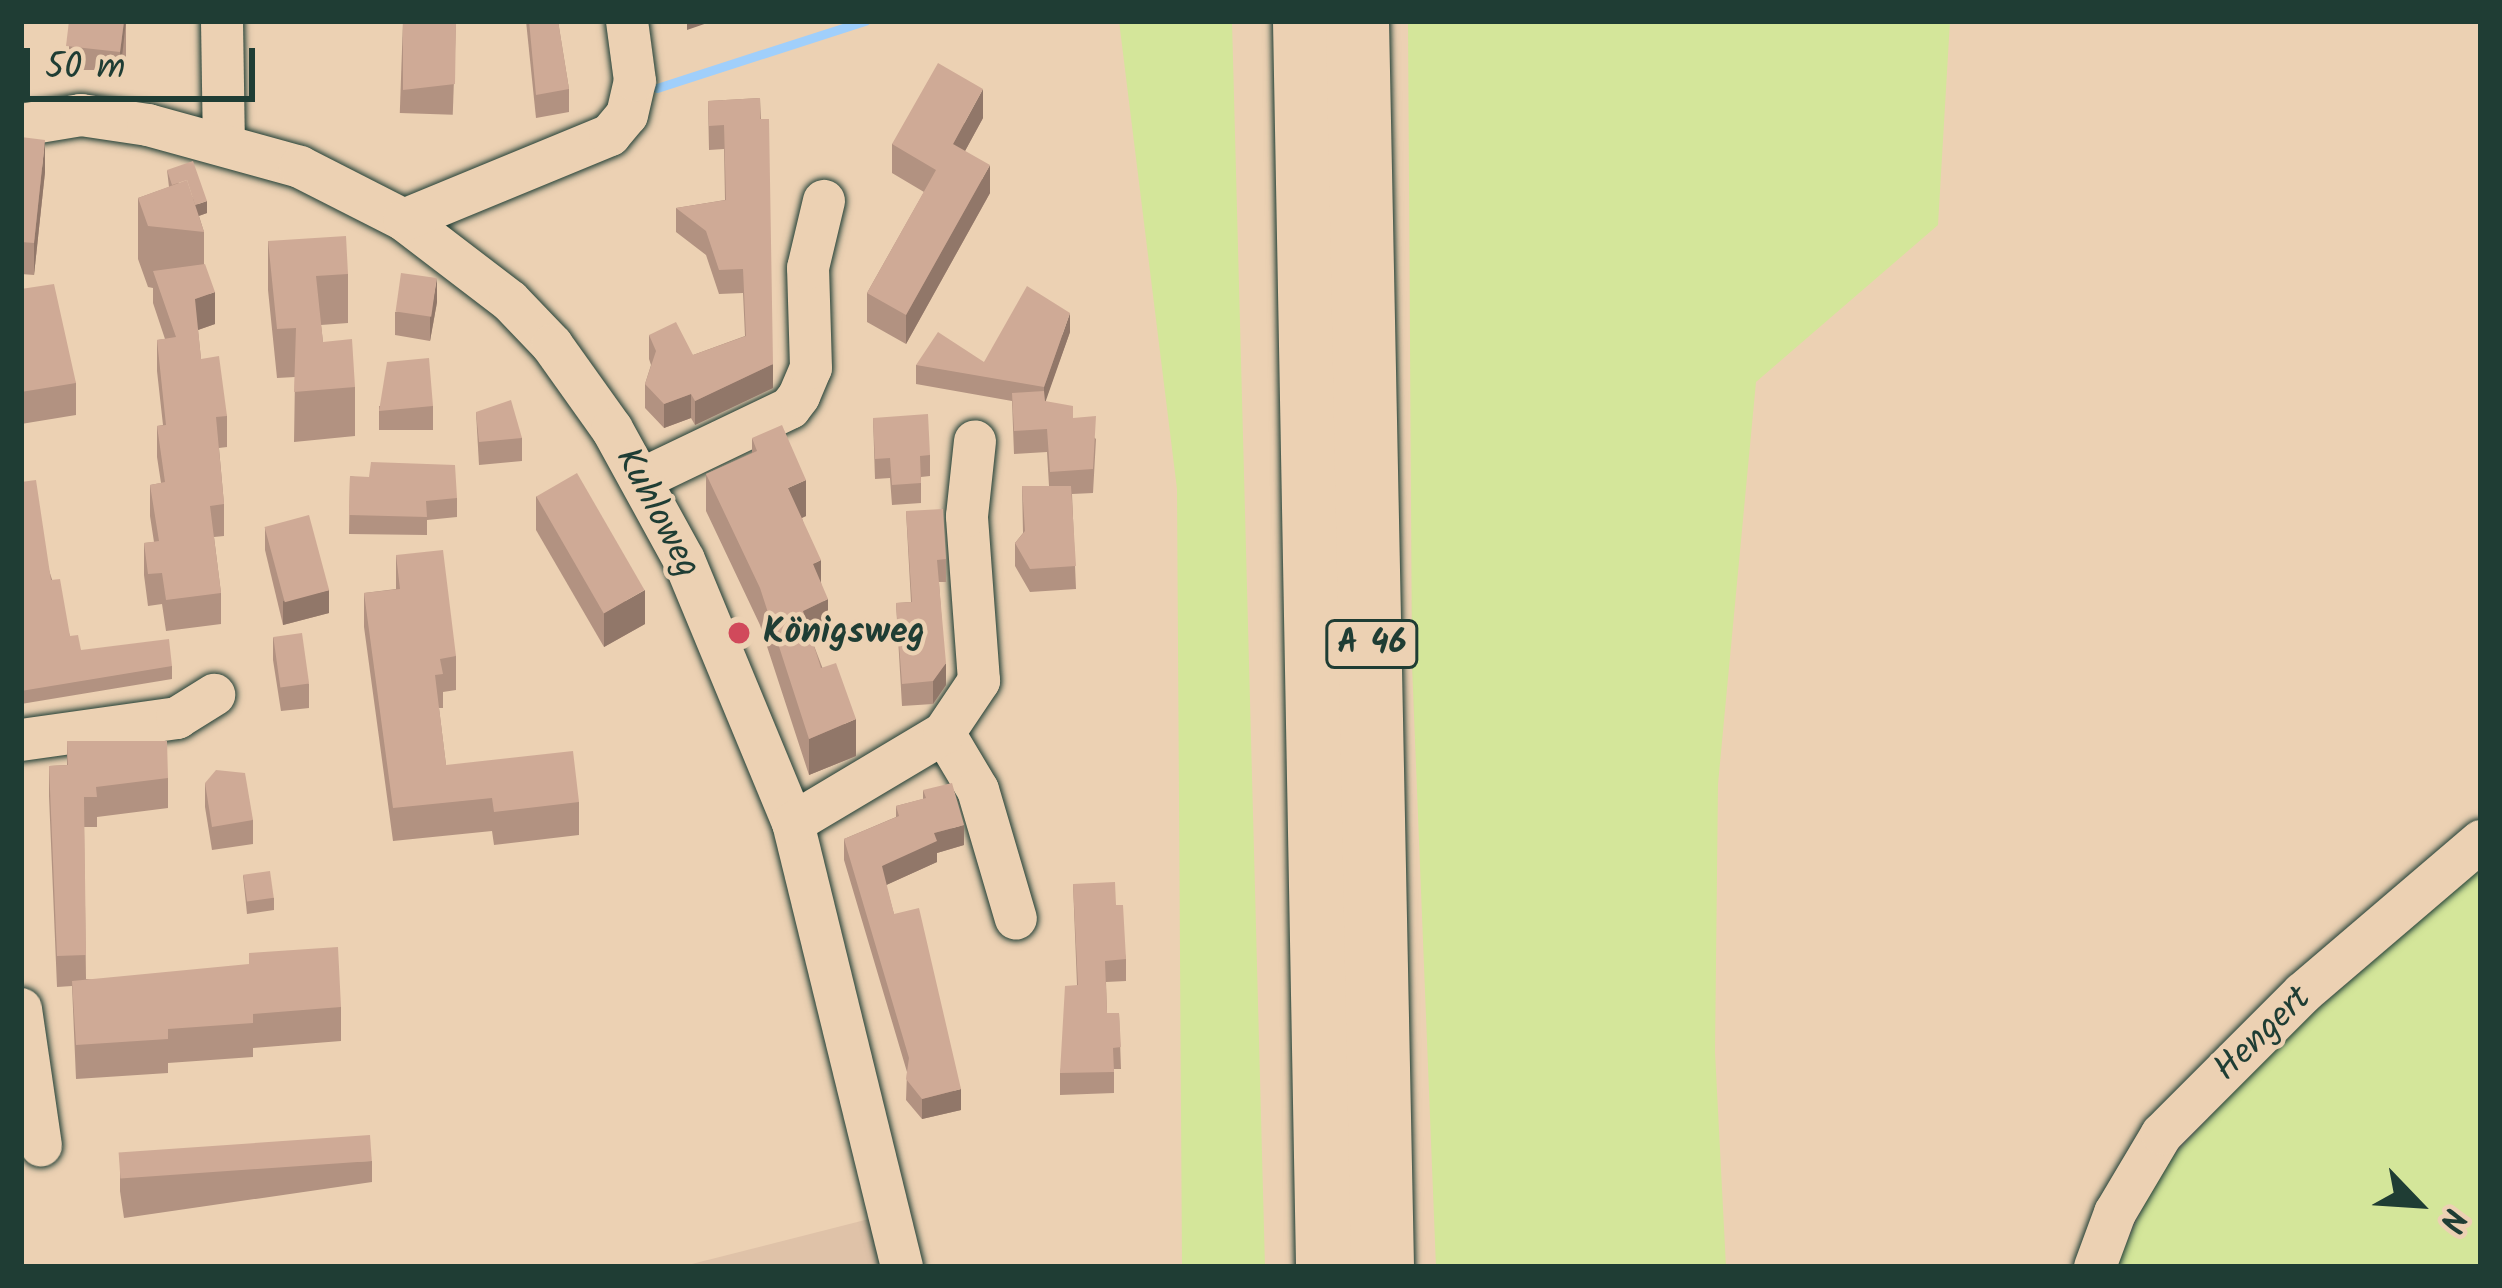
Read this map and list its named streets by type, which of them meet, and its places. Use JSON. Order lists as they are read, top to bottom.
{
  "streets": {
    "highway": ["A 46"],
    "street": ["Kuhloweg", "Hengert"]
  },
  "places": ["Königsweg"],
  "scale_bar": "50 m",
  "north": "bottom right"
}
